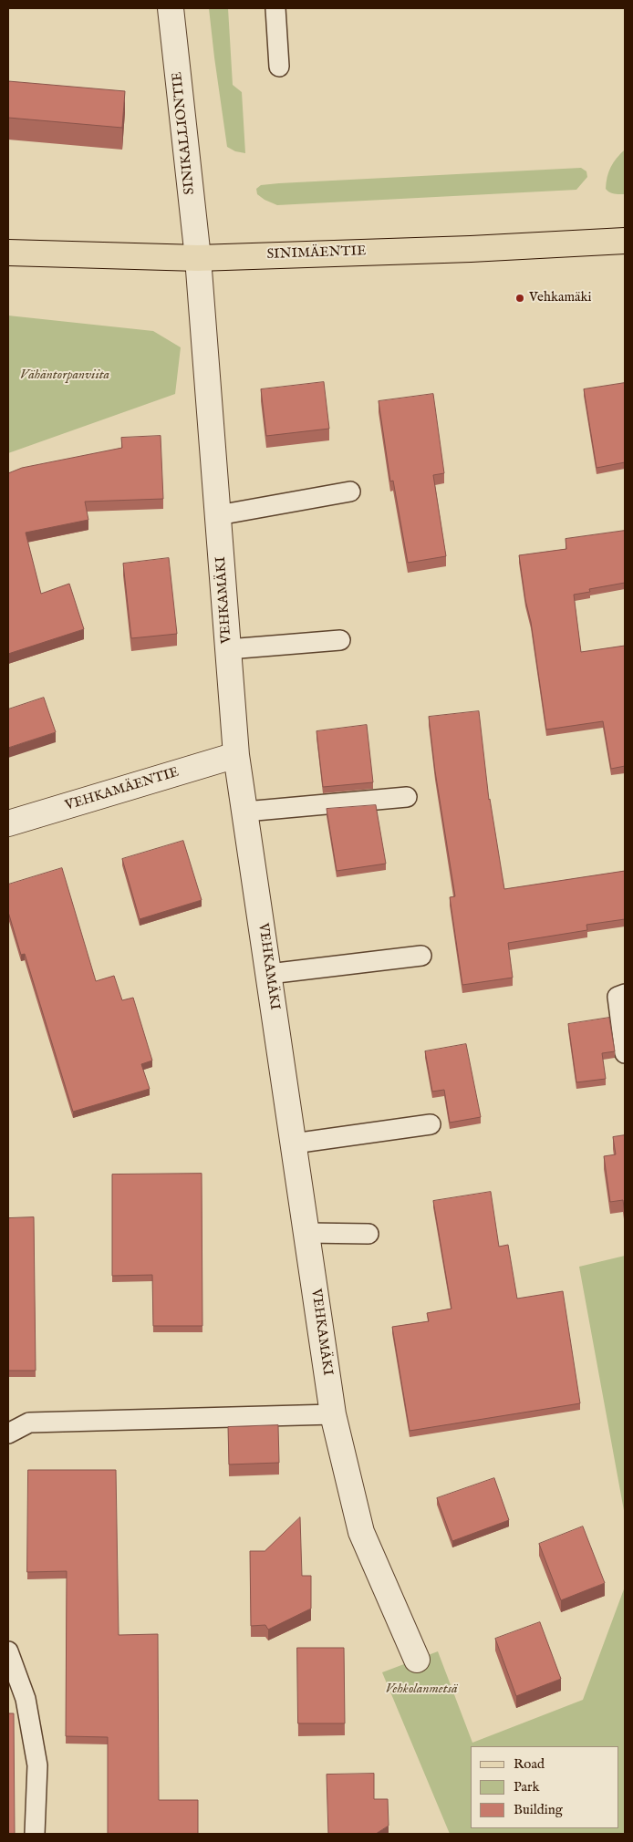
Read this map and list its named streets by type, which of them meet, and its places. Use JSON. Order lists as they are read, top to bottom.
{
  "streets": {
    "main road": ["SINIMÄENTIE"],
    "street": ["SINIKALLIONTIE", "VEHKAMÄKI", "VEHKAMÄENTIE"]
  },
  "crossings": [
    ["SINIKALLIONTIE", "SINIMÄENTIE"],
    ["SINIKALLIONTIE", "VEHKAMÄKI"],
    ["SINIMÄENTIE", "VEHKAMÄKI"],
    ["VEHKAMÄKI", "VEHKAMÄENTIE"]
  ],
  "parks": ["Vähäntorpanviita", "Vehkolanmetsä"],
  "places": ["Vehkamäki"],
  "legend": ["Road", "Park", "Building"]
}
